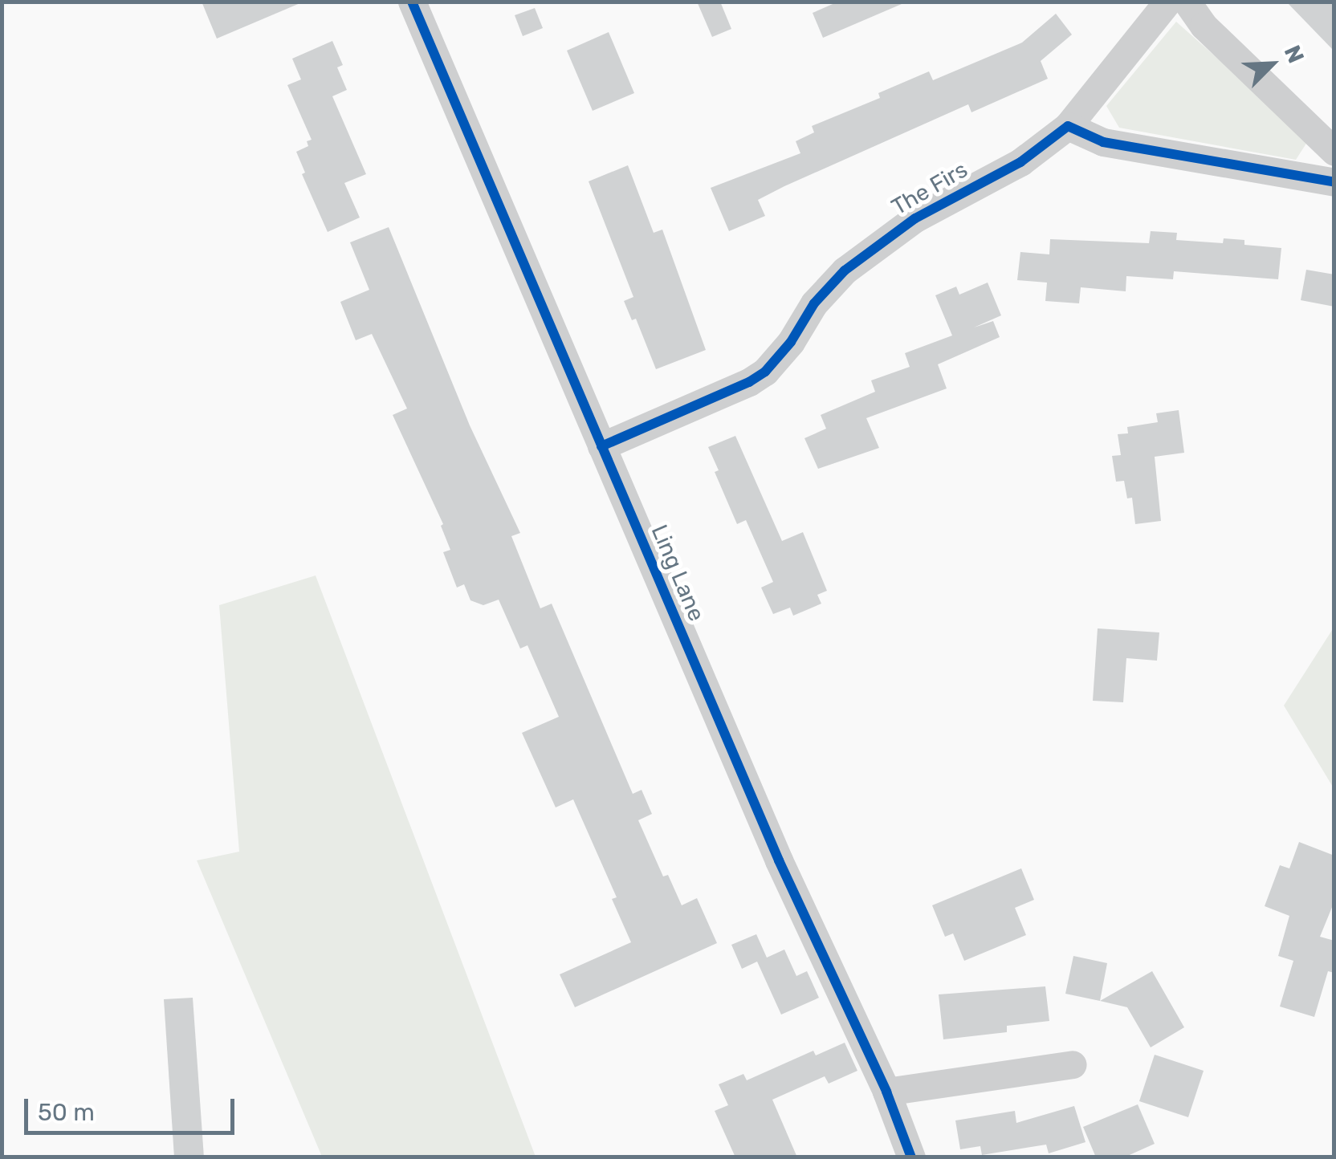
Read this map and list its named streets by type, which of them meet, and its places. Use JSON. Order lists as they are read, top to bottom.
{
  "streets": {
    "street": ["The Firs", "Ling Lane"]
  },
  "crossings": [
    ["The Firs", "Ling Lane"]
  ],
  "scale_bar": "50 m",
  "north": "top right"
}
